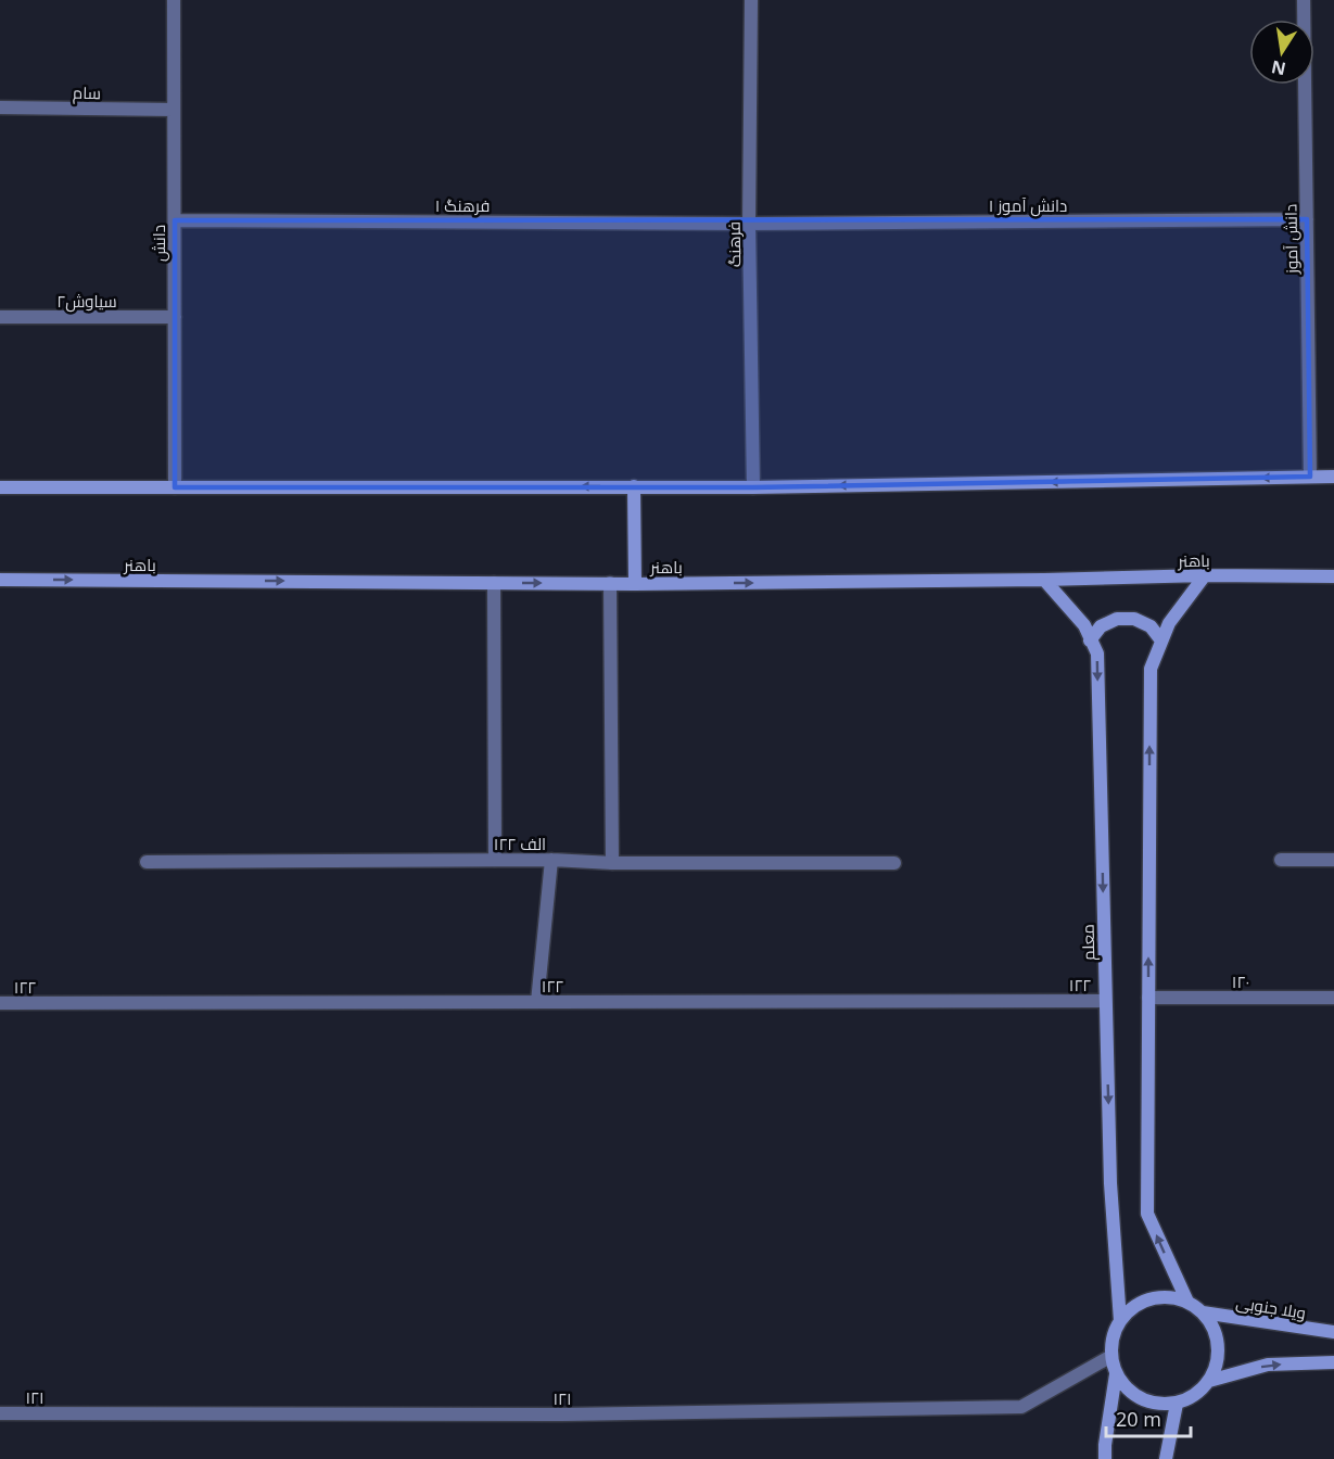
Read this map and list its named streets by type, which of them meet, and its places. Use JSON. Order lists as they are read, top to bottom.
{
  "streets": {
    "main road": ["باهنر", "معلم", "ویلا جنوبی"],
    "street": [
      "سام",
      "فرهنگ ۱",
      "دانش آموز ۱",
      "دانش آموز",
      "دانش",
      "فرهنگ",
      "سیاوش۲",
      "۱۲۲ الف",
      "۱۲۰",
      "۱۲۲",
      "۱۲۱"
    ]
  },
  "crossings": [
    ["سام", "دانش"],
    ["فرهنگ ۱", "دانش آموز ۱"],
    ["فرهنگ ۱", "دانش"],
    ["فرهنگ ۱", "فرهنگ"],
    ["دانش آموز ۱", "دانش آموز"],
    ["دانش آموز ۱", "فرهنگ"],
    ["دانش", "سیاوش۲"],
    ["باهنر", "معلم"],
    ["معلم", "۱۲۲"],
    ["معلم", "ویلا جنوبی"],
    ["معلم", "۱۲۱"],
    ["ویلا جنوبی", "۱۲۱"]
  ],
  "scale_bar": "20 m",
  "north": "bottom"
}
